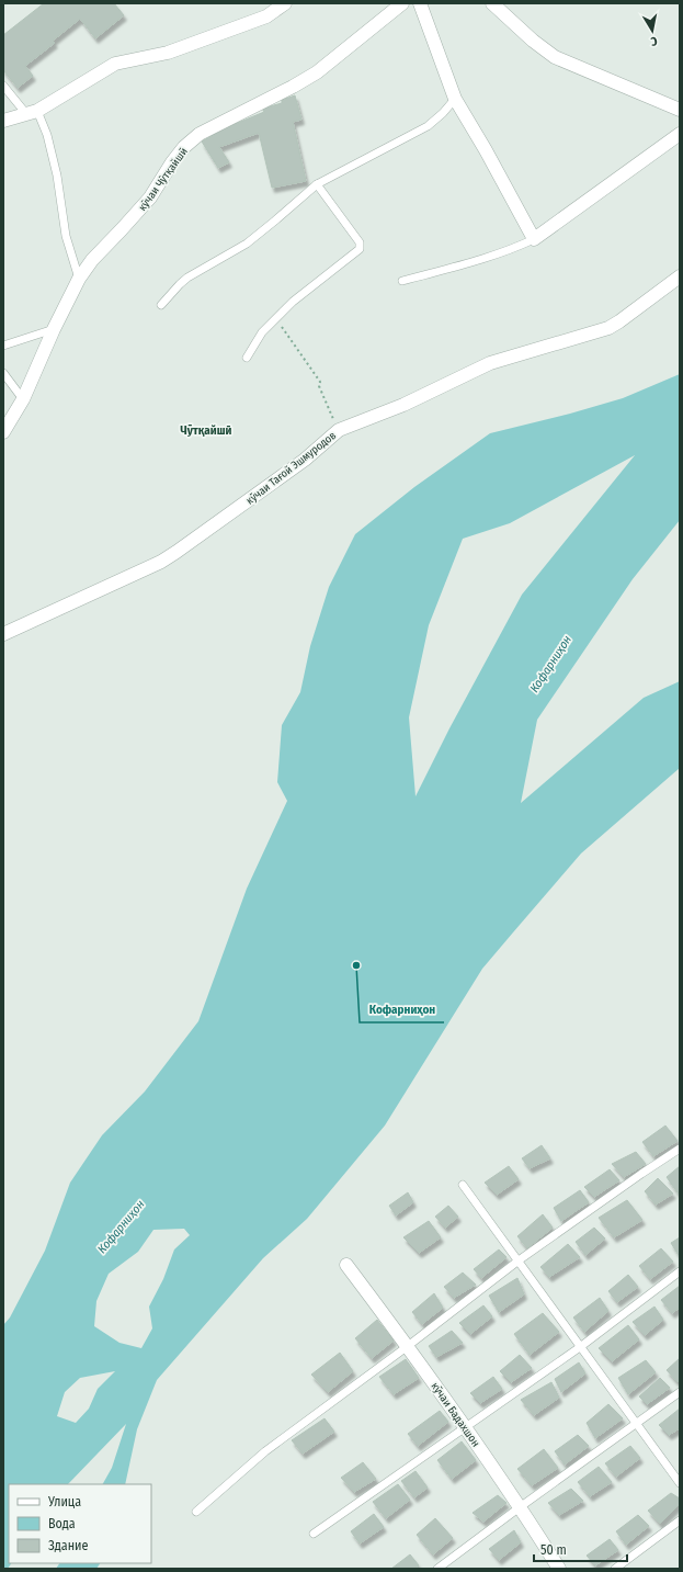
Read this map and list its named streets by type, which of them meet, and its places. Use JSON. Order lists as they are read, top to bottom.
{
  "streets": {
    "street": ["кӯчаи Чӯтқайшӣ", "кӯчаи Тағой Эшмуродов", "кӯчаи Бадахшон"]
  },
  "districts": ["Чӯтқайшӣ"],
  "water": ["Кофарниҳон"],
  "places": ["Кофарниҳон"],
  "legend": ["Улица", "Вода", "Здание"],
  "scale_bar": "50 m",
  "north": "bottom"
}
